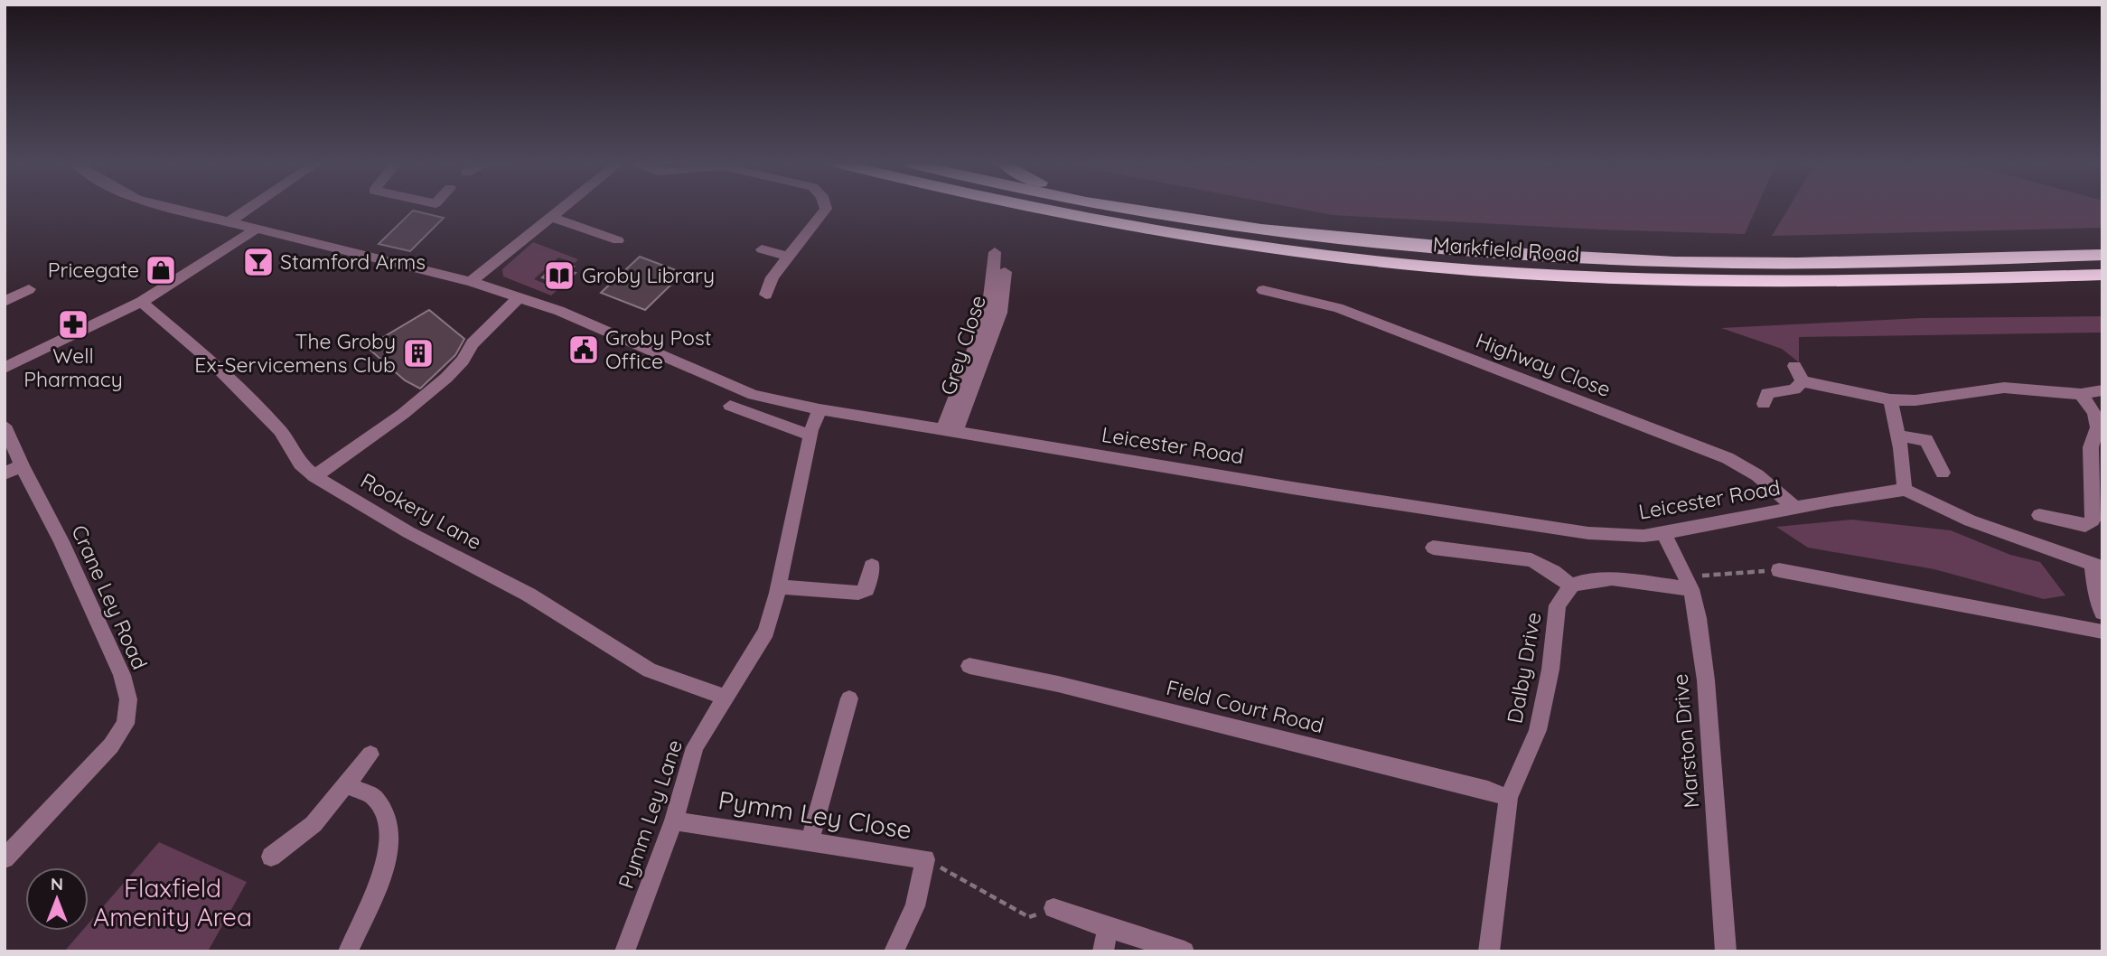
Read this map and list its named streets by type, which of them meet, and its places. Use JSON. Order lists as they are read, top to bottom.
{
  "streets": {
    "highway": ["Markfield Road"],
    "street": [
      "Grey Close",
      "Highway Close",
      "Leicester Road",
      "Rookery Lane",
      "Crane Ley Road",
      "Dalby Drive",
      "Field Court Road",
      "Marston Drive",
      "Pymm Ley Lane",
      "Pymm Ley Close"
    ]
  },
  "crossings": [
    ["Grey Close", "Leicester Road"],
    ["Highway Close", "Leicester Road"],
    ["Leicester Road", "Marston Drive"],
    ["Leicester Road", "Pymm Ley Lane"],
    ["Rookery Lane", "Pymm Ley Lane"],
    ["Dalby Drive", "Field Court Road"],
    ["Pymm Ley Lane", "Pymm Ley Close"]
  ],
  "parks": ["Flaxfield Amenity Area"],
  "places": {
    "bar": ["Stamford Arms"],
    "shop": ["Pricegate"],
    "library": ["Groby Library"],
    "pharmacy": ["Well Pharmacy"],
    "public building": ["Groby Post Office"],
    "building": ["The Groby Ex-Servicemens Club"]
  },
  "north": "top"
}
